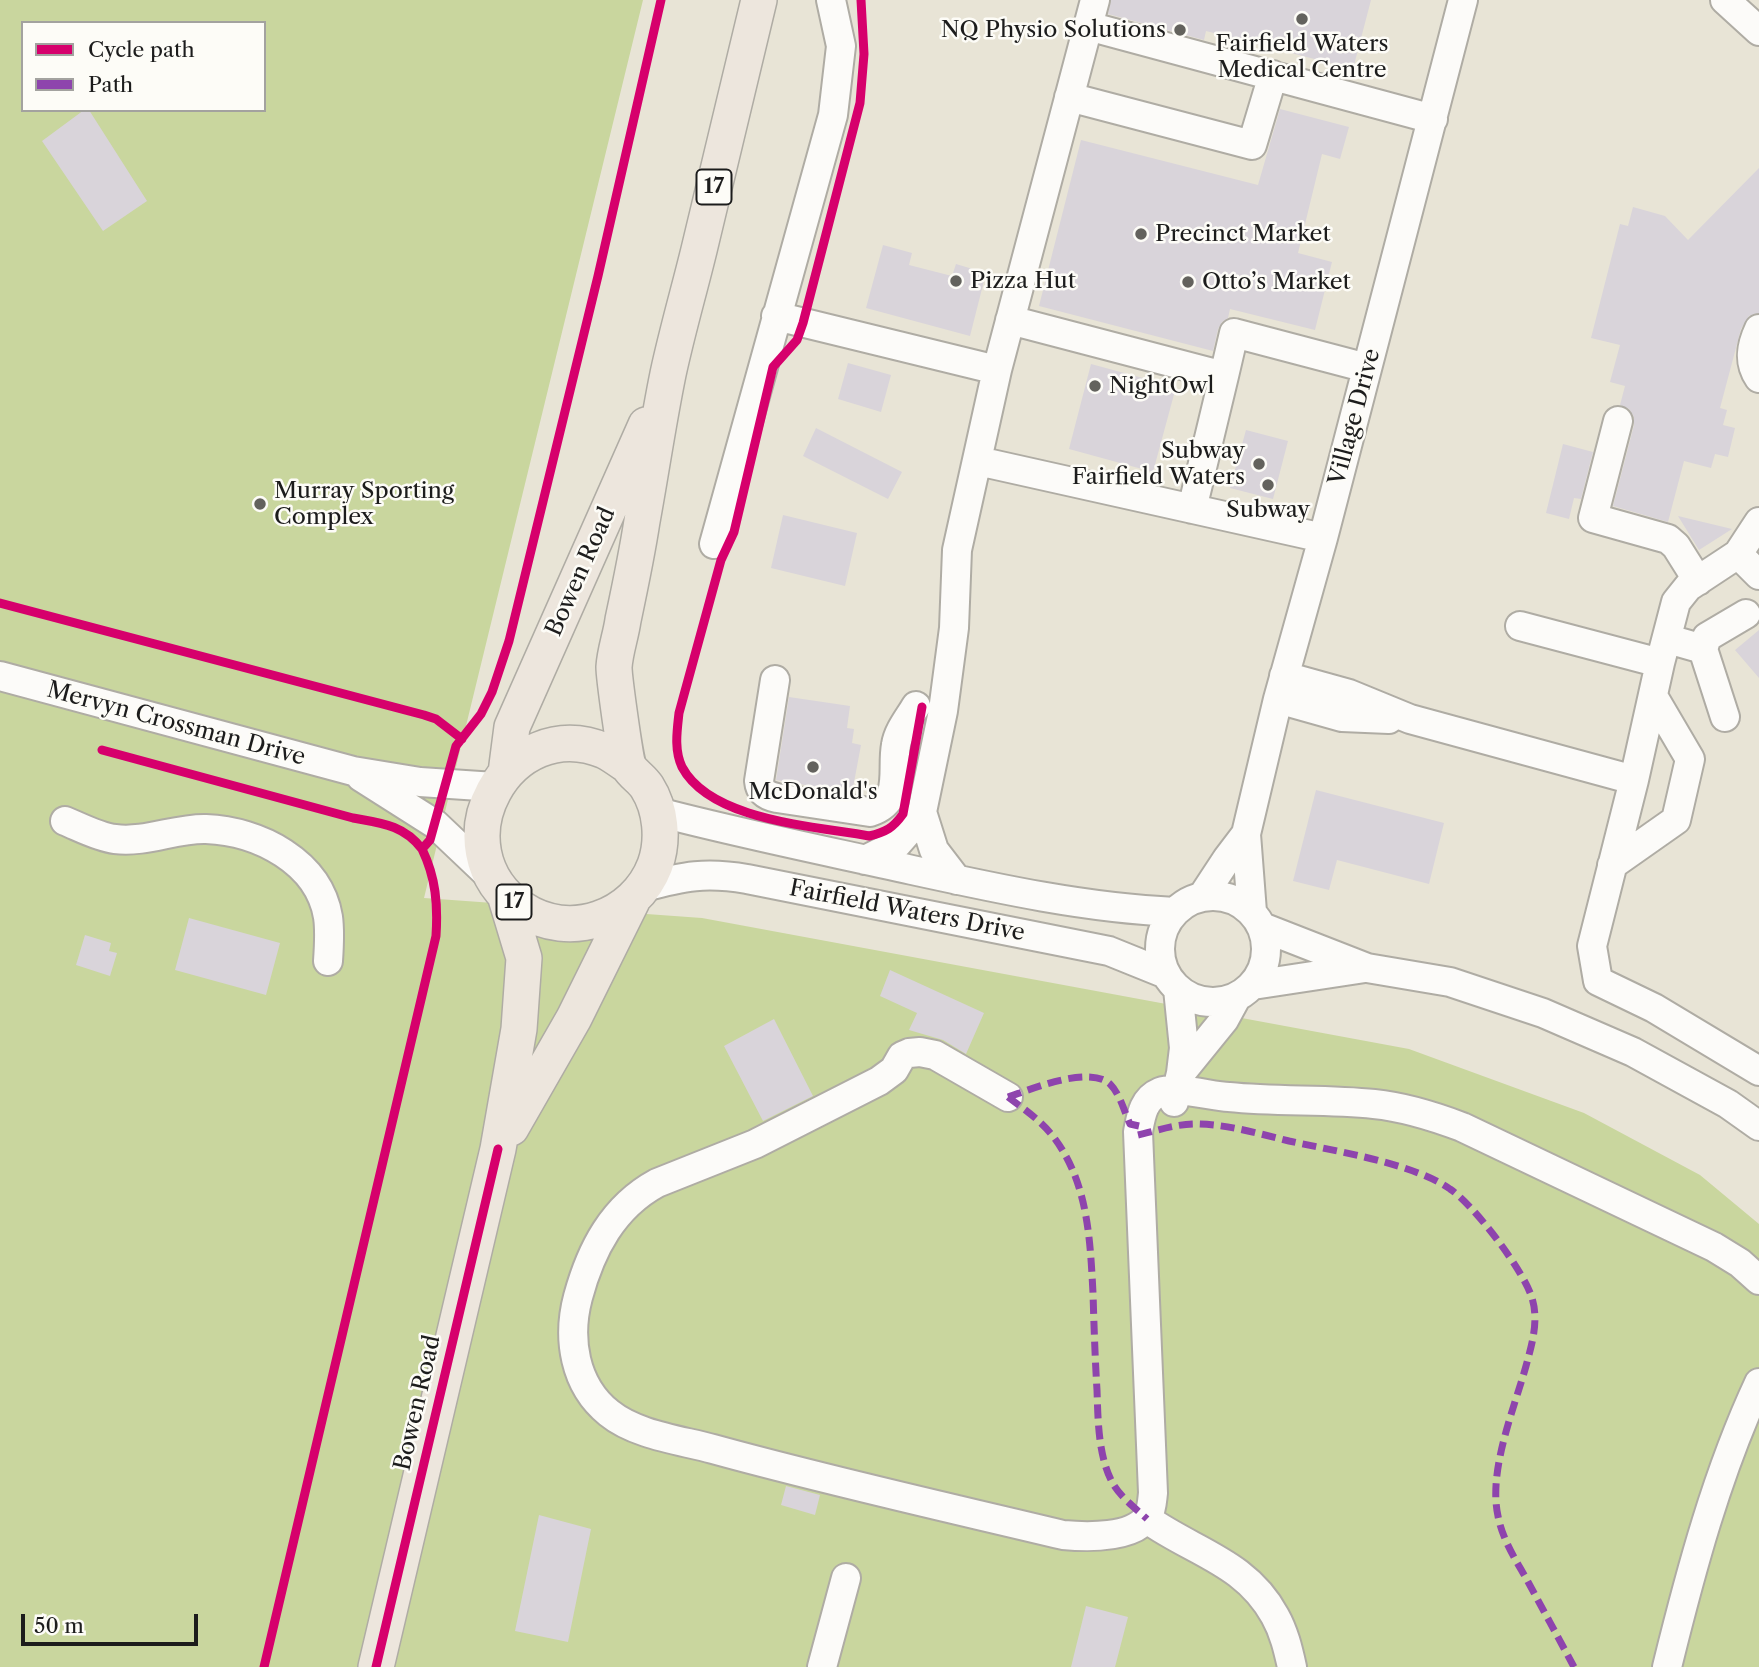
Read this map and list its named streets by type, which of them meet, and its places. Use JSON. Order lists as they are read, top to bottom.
{
  "streets": {
    "main road": ["17", "Bowen Road"],
    "street": ["Village Drive", "Mervyn Crossman Drive", "Fairfield Waters Drive"]
  },
  "crossings": [
    ["17", "Bowen Road"],
    ["17", "Mervyn Crossman Drive"],
    ["17", "Fairfield Waters Drive"],
    ["Village Drive", "Fairfield Waters Drive"],
    ["Bowen Road", "Mervyn Crossman Drive"],
    ["Bowen Road", "Fairfield Waters Drive"],
    ["Mervyn Crossman Drive", "Fairfield Waters Drive"]
  ],
  "places": [
    "Fairfield Waters Medical Centre",
    "NQ Physio Solutions",
    "Precinct Market",
    "Pizza Hut",
    "Otto’s Market",
    "NightOwl",
    "Subway Fairfield Waters",
    "Subway",
    "Murray Sporting Complex",
    "McDonald's"
  ],
  "legend": ["Cycle path", "Path"],
  "scale_bar": "50 m"
}
